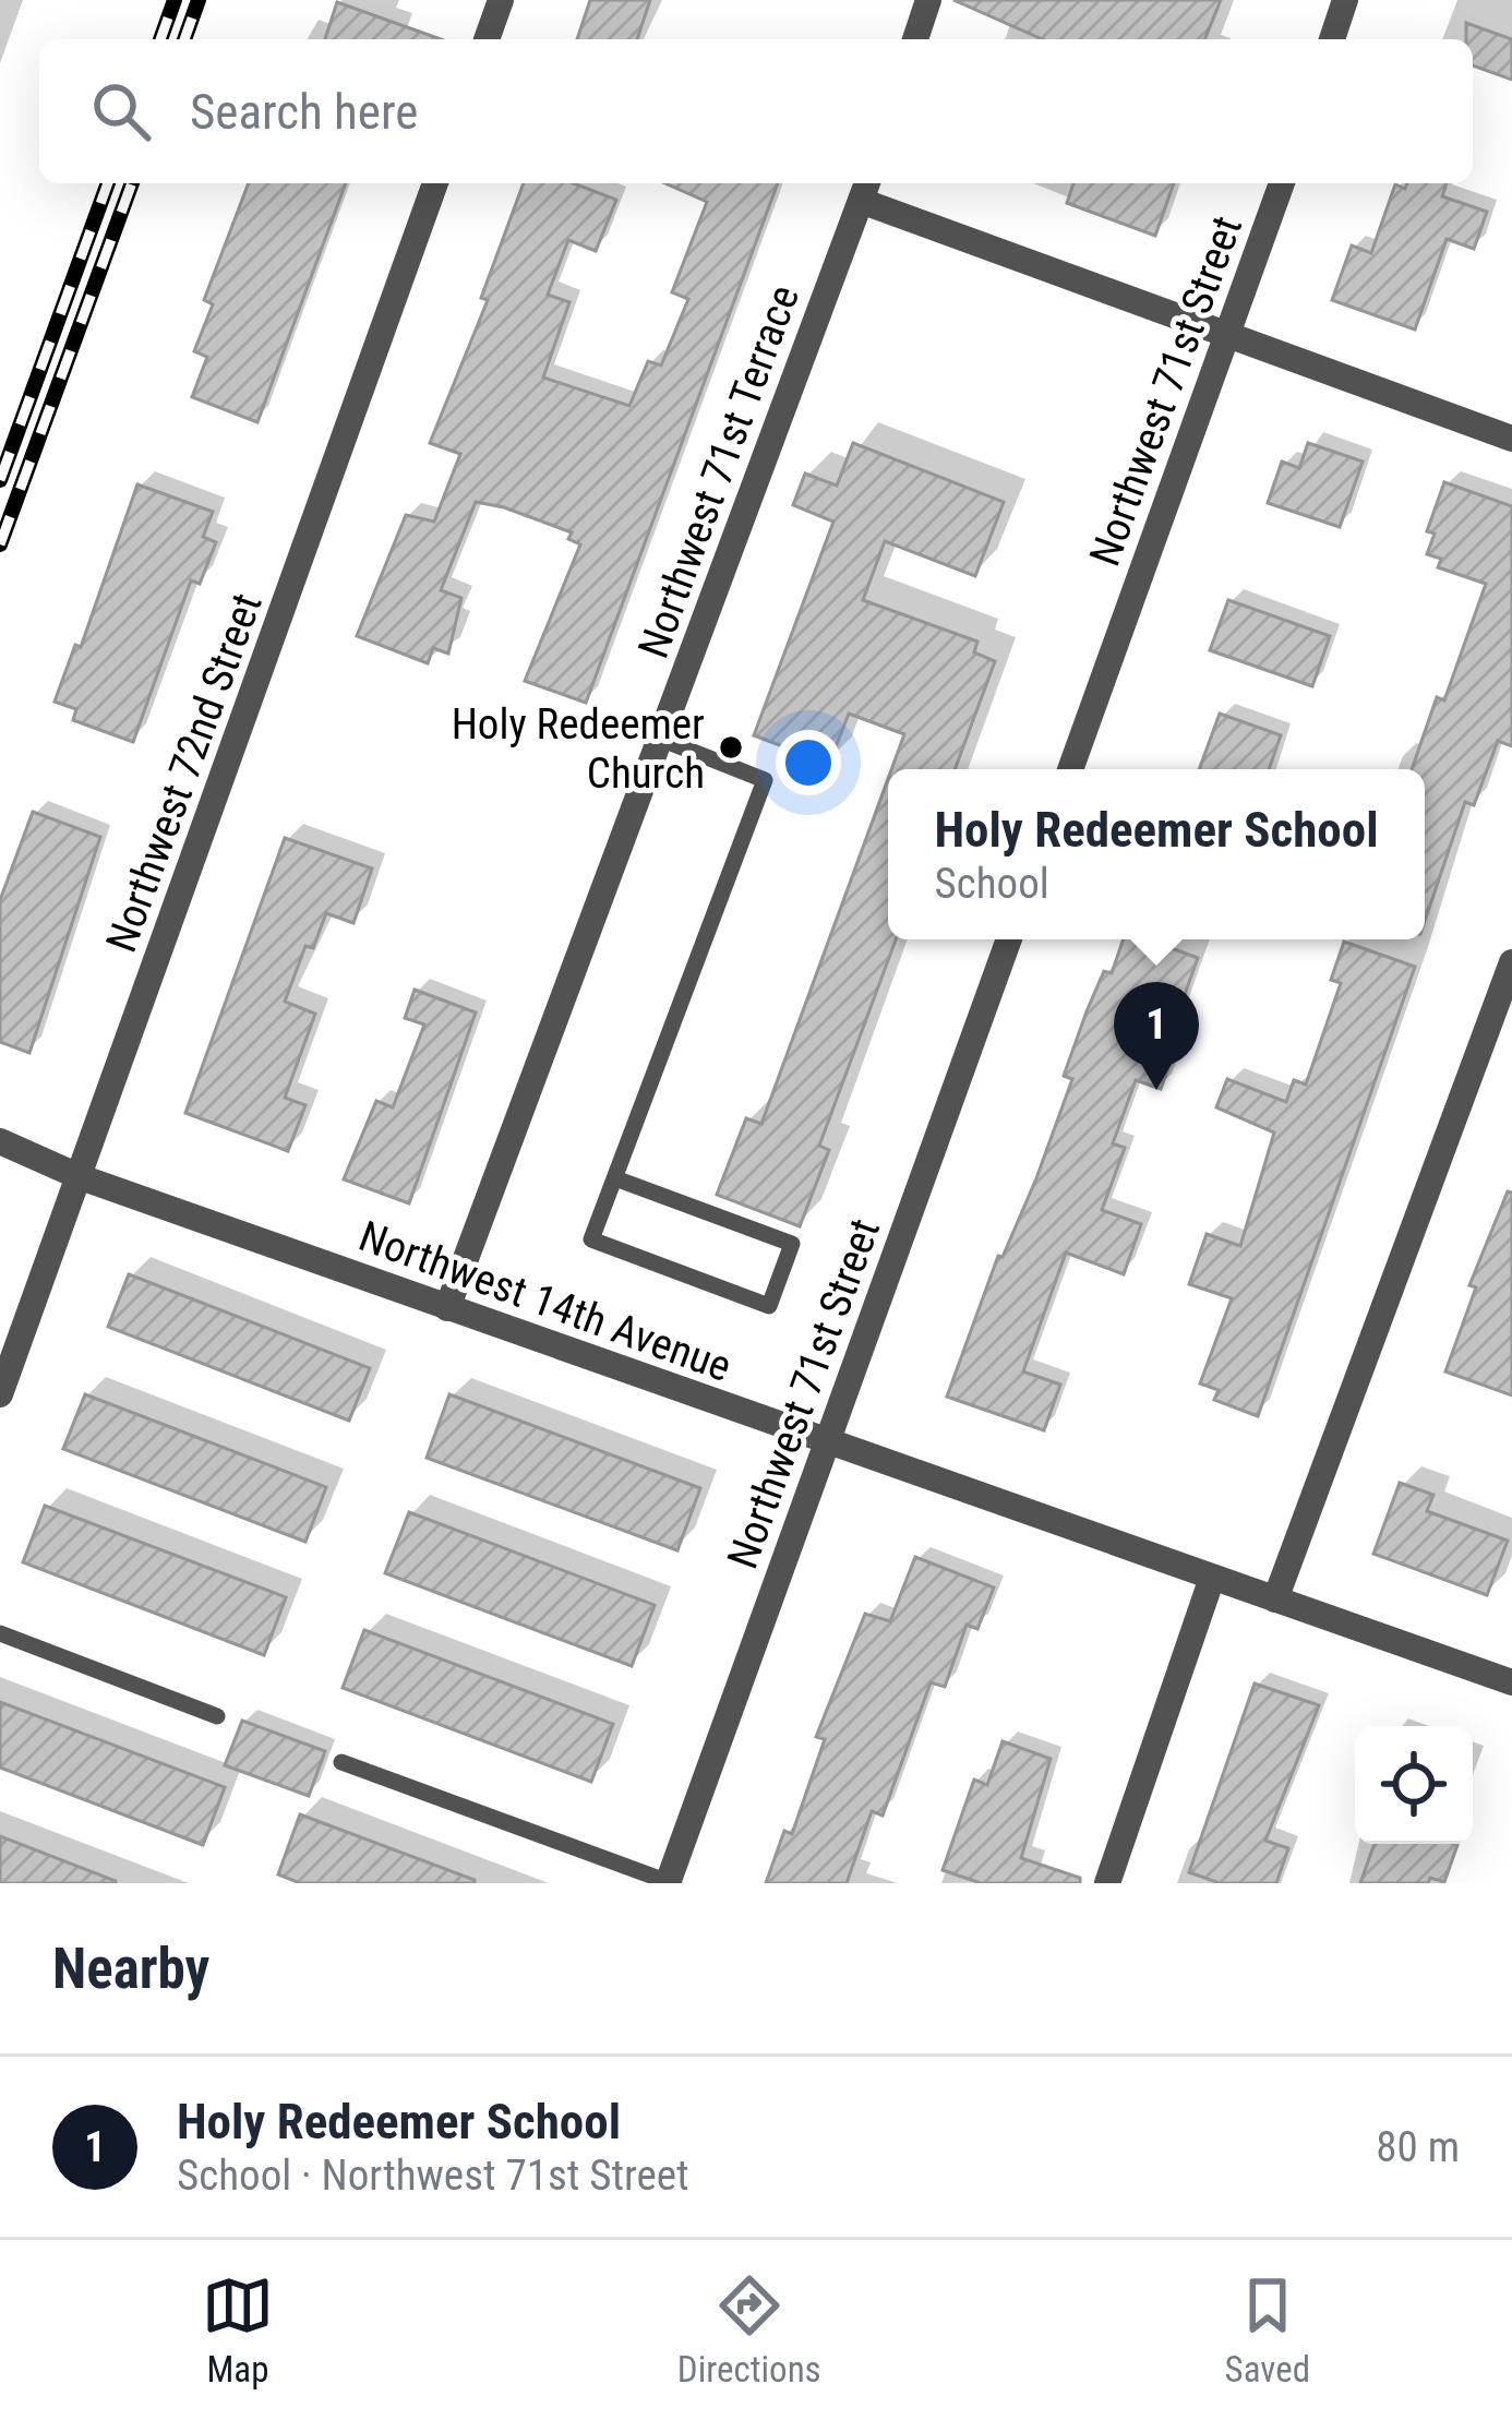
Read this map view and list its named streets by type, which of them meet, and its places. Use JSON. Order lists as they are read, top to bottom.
{
  "streets": {
    "street": [
      "Northwest 71st Street",
      "Northwest 71st Terrace",
      "Northwest 72nd Street",
      "Northwest 14th Avenue"
    ]
  },
  "crossings": [
    ["Northwest 71st Street", "Northwest 14th Avenue"],
    ["Northwest 71st Terrace", "Northwest 14th Avenue"],
    ["Northwest 72nd Street", "Northwest 14th Avenue"]
  ],
  "places": ["Holy Redeemer Church"],
  "page": {
    "search": "Search here",
    "popup": ["Holy Redeemer School", "School"],
    "pins": "1",
    "heading": "Nearby",
    "list": [
      {
        "mark": "1",
        "name": "Holy Redeemer School",
        "note": "School · Northwest 71st Street",
        "value": "80 m"
      }
    ],
    "nav": ["Map", "Directions", "Saved"]
  }
}
